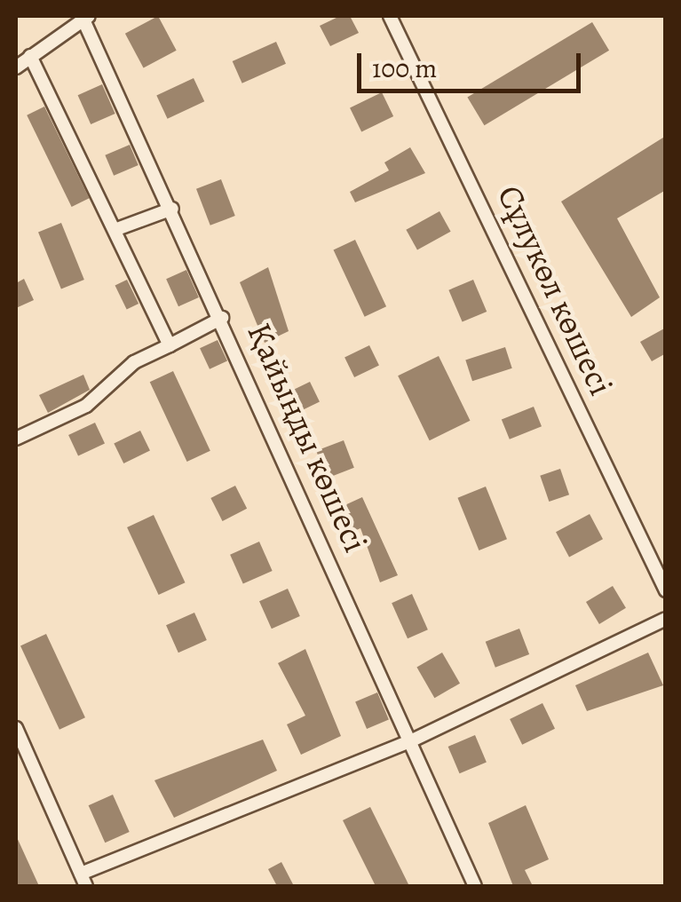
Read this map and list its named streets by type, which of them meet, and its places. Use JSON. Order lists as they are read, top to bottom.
{
  "streets": {
    "street": ["Сұлукөл көшесі", "Қайыңды көшесі"]
  },
  "scale_bar": "100 m"
}
